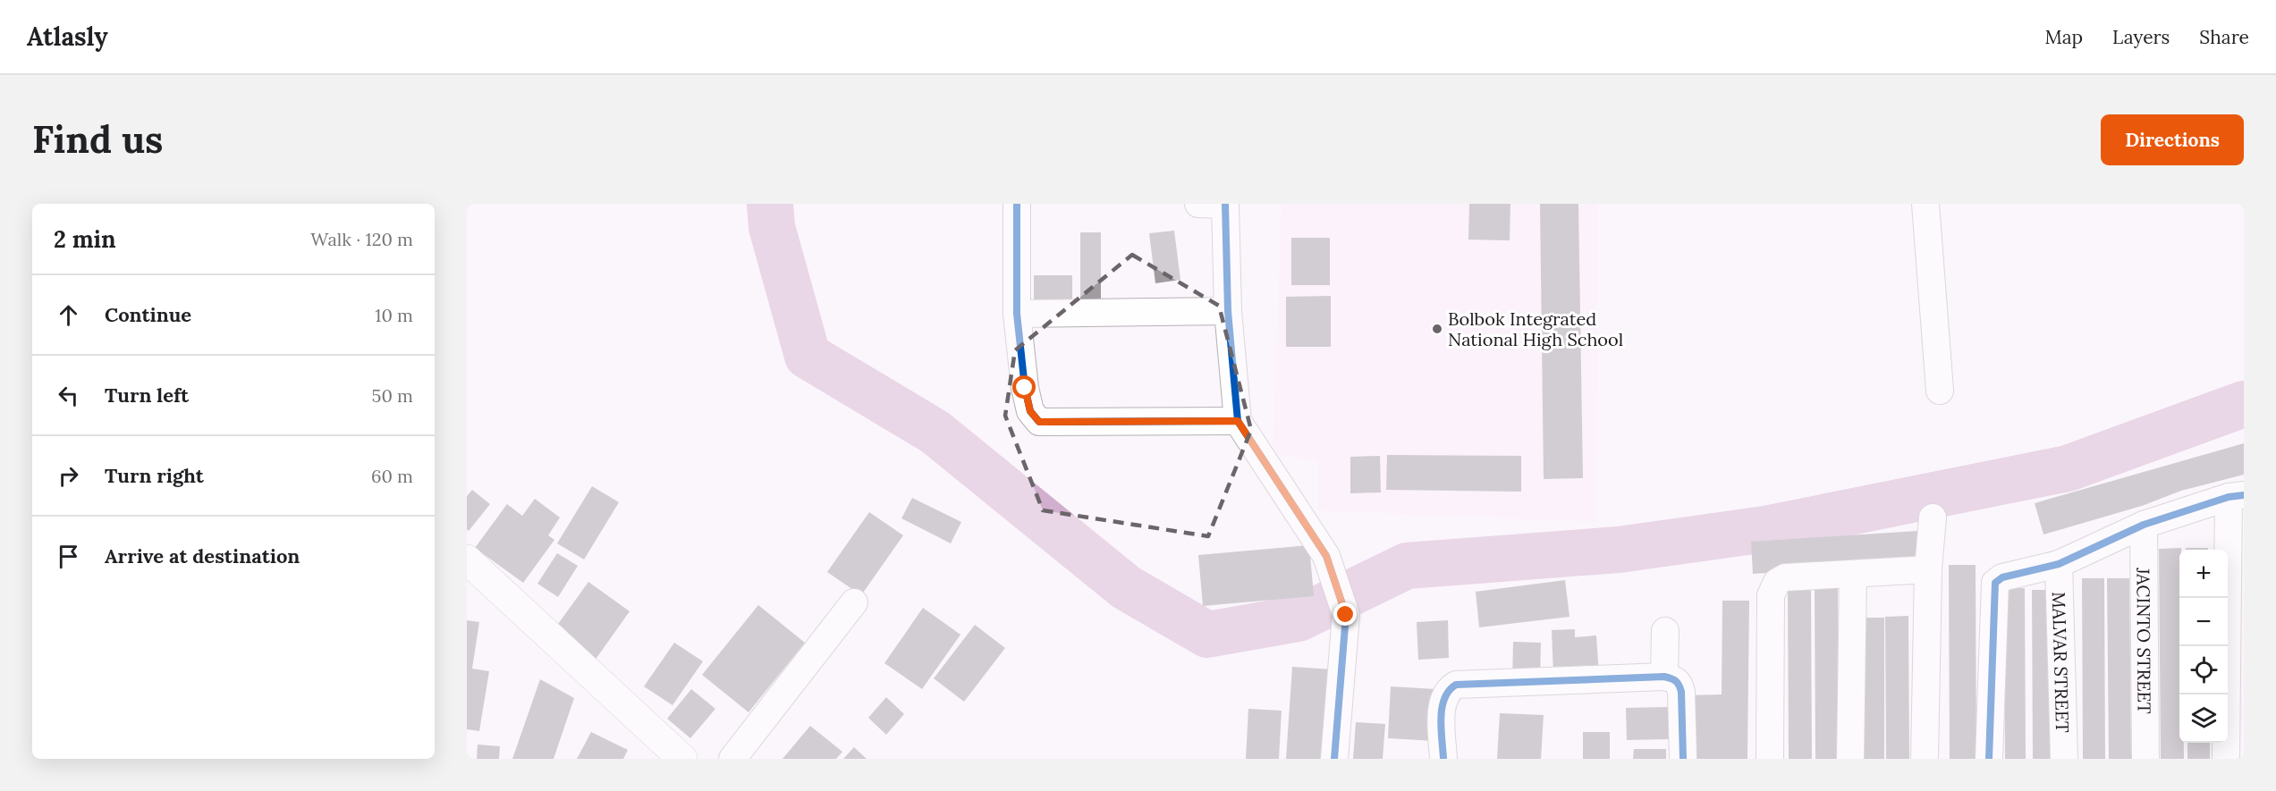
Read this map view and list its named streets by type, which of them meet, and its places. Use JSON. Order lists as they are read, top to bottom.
{
  "streets": {
    "street": ["JACINTO STREET", "MALVAR STREET"]
  },
  "places": ["Bolbok Integrated National High School"],
  "page": {
    "header": "Atlasly",
    "nav": ["Map", "Layers", "Share"],
    "buttons": "Directions",
    "title": "Find us",
    "heading": ["2 min", "Walk · 120 m"],
    "list": [
      ["Continue", "10 m"],
      ["Turn left", "50 m"],
      ["Turn right", "60 m"],
      "Arrive at destination"
    ],
    "map_buttons": ["+", "−"]
  }
}
